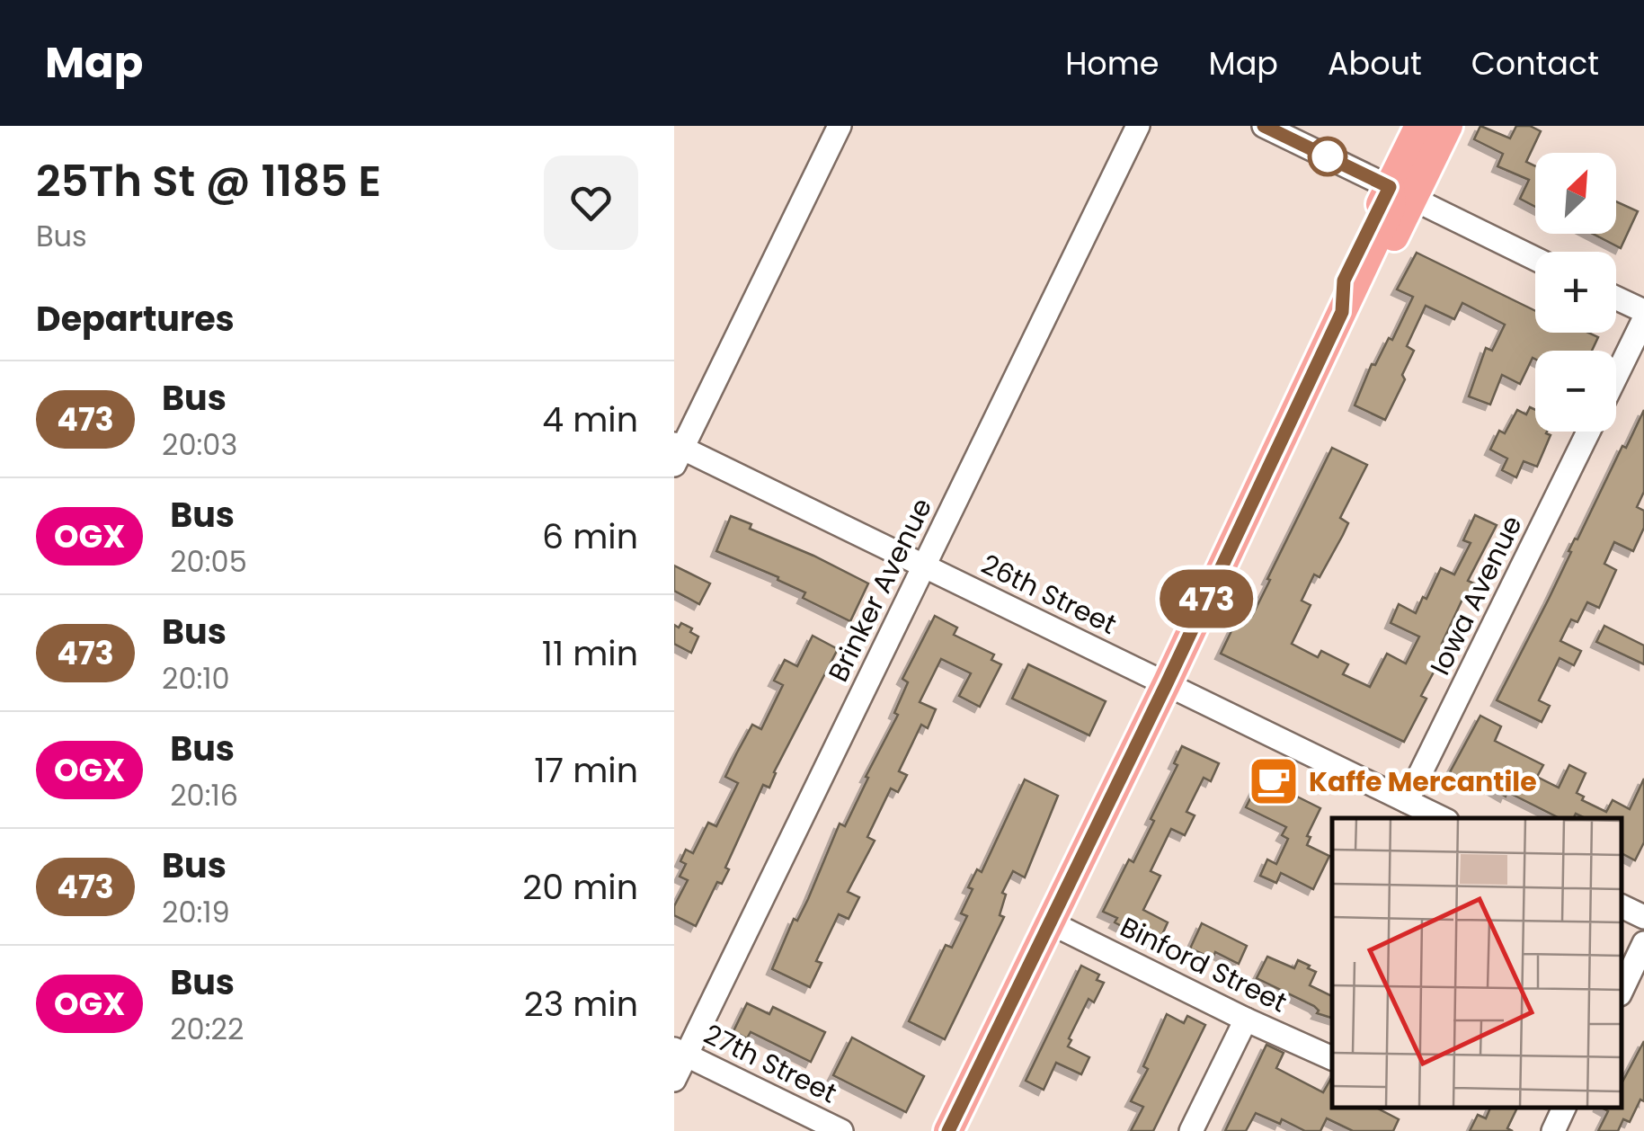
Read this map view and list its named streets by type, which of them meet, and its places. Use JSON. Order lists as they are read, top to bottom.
{
  "streets": {
    "street": [
      "Brinker Avenue",
      "26th Street",
      "Iowa Avenue",
      "Binford Street",
      "27th Street"
    ]
  },
  "crossings": [
    ["Brinker Avenue", "26th Street"],
    ["Brinker Avenue", "27th Street"],
    ["26th Street", "Iowa Avenue"]
  ],
  "places": {
    "cafe": ["Kaffe Mercantile"]
  },
  "lines": ["bus line 473"],
  "north": "top right",
  "page": {
    "header": "Map",
    "nav": [
      "Home",
      "Map",
      "About",
      "Contact"
    ],
    "heading": [
      ["25Th St @ 1185 E", "Bus"],
      "Departures"
    ],
    "on_map": "473",
    "map_buttons": ["+", "−"],
    "list": [
      {
        "mark": "473",
        "name": "Bus",
        "note": "20:03",
        "value": "4 min"
      },
      {
        "mark": "OGX",
        "name": "Bus",
        "note": "20:05",
        "value": "6 min"
      },
      {
        "mark": "473",
        "name": "Bus",
        "note": "20:10",
        "value": "11 min"
      },
      {
        "mark": "OGX",
        "name": "Bus",
        "note": "20:16",
        "value": "17 min"
      },
      {
        "mark": "473",
        "name": "Bus",
        "note": "20:19",
        "value": "20 min"
      },
      {
        "mark": "OGX",
        "name": "Bus",
        "note": "20:22",
        "value": "23 min"
      }
    ]
  }
}
